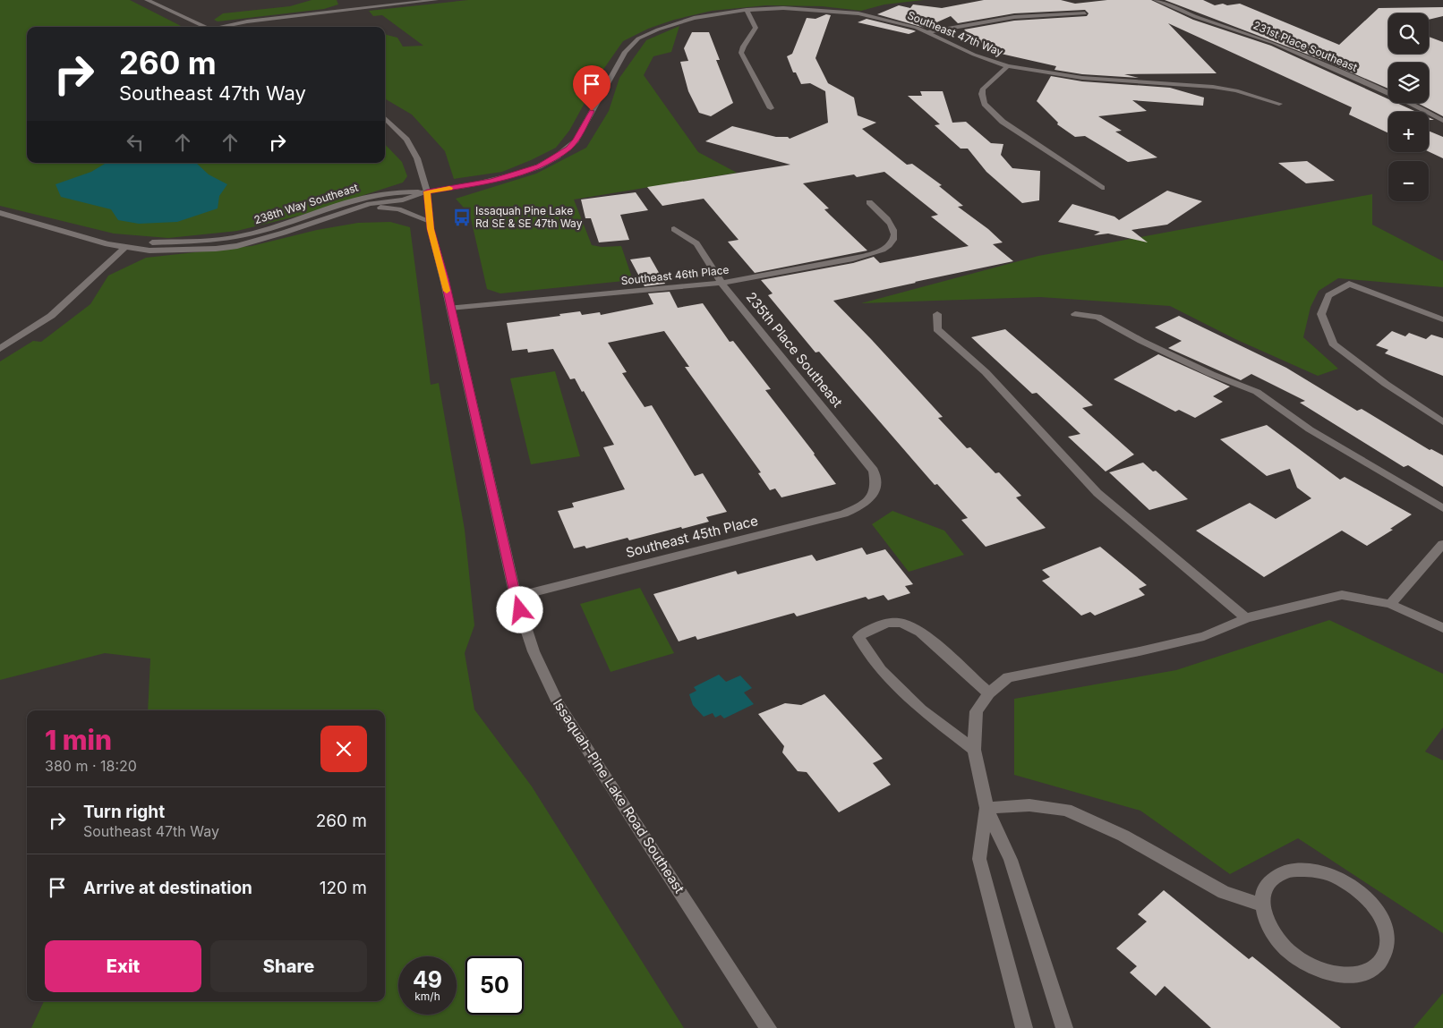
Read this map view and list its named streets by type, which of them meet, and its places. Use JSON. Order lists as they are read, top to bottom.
{
  "streets": {
    "street": [
      "Southeast 47th Way",
      "231st Place Southeast",
      "238th Way Southeast",
      "Southeast 46th Place",
      "235th Place Southeast",
      "Southeast 45th Place",
      "Issaquah-Pine Lake Road Southeast"
    ]
  },
  "crossings": [
    ["Southeast 47th Way", "238th Way Southeast"],
    ["Southeast 47th Way", "Issaquah-Pine Lake Road Southeast"],
    ["238th Way Southeast", "Issaquah-Pine Lake Road Southeast"],
    ["Southeast 46th Place", "235th Place Southeast"],
    ["Southeast 46th Place", "Issaquah-Pine Lake Road Southeast"],
    ["235th Place Southeast", "Southeast 45th Place"],
    ["Southeast 45th Place", "Issaquah-Pine Lake Road Southeast"]
  ],
  "places": {
    "bus stop": ["Issaquah Pine Lake Rd SE & SE 47th Way"]
  },
  "page": {
    "map_buttons": ["+", "−"],
    "turn": ["260 m", "Southeast 47th Way"],
    "heading": ["1 min", "380 m · 18:20"],
    "list": [
      {
        "name": "Turn right",
        "note": "Southeast 47th Way",
        "value": "260 m"
      },
      {
        "name": "Arrive at destination",
        "value": "120 m"
      }
    ],
    "buttons": ["Exit", "Share"],
    "speed": "49 km/h",
    "limit": "50"
  }
}
